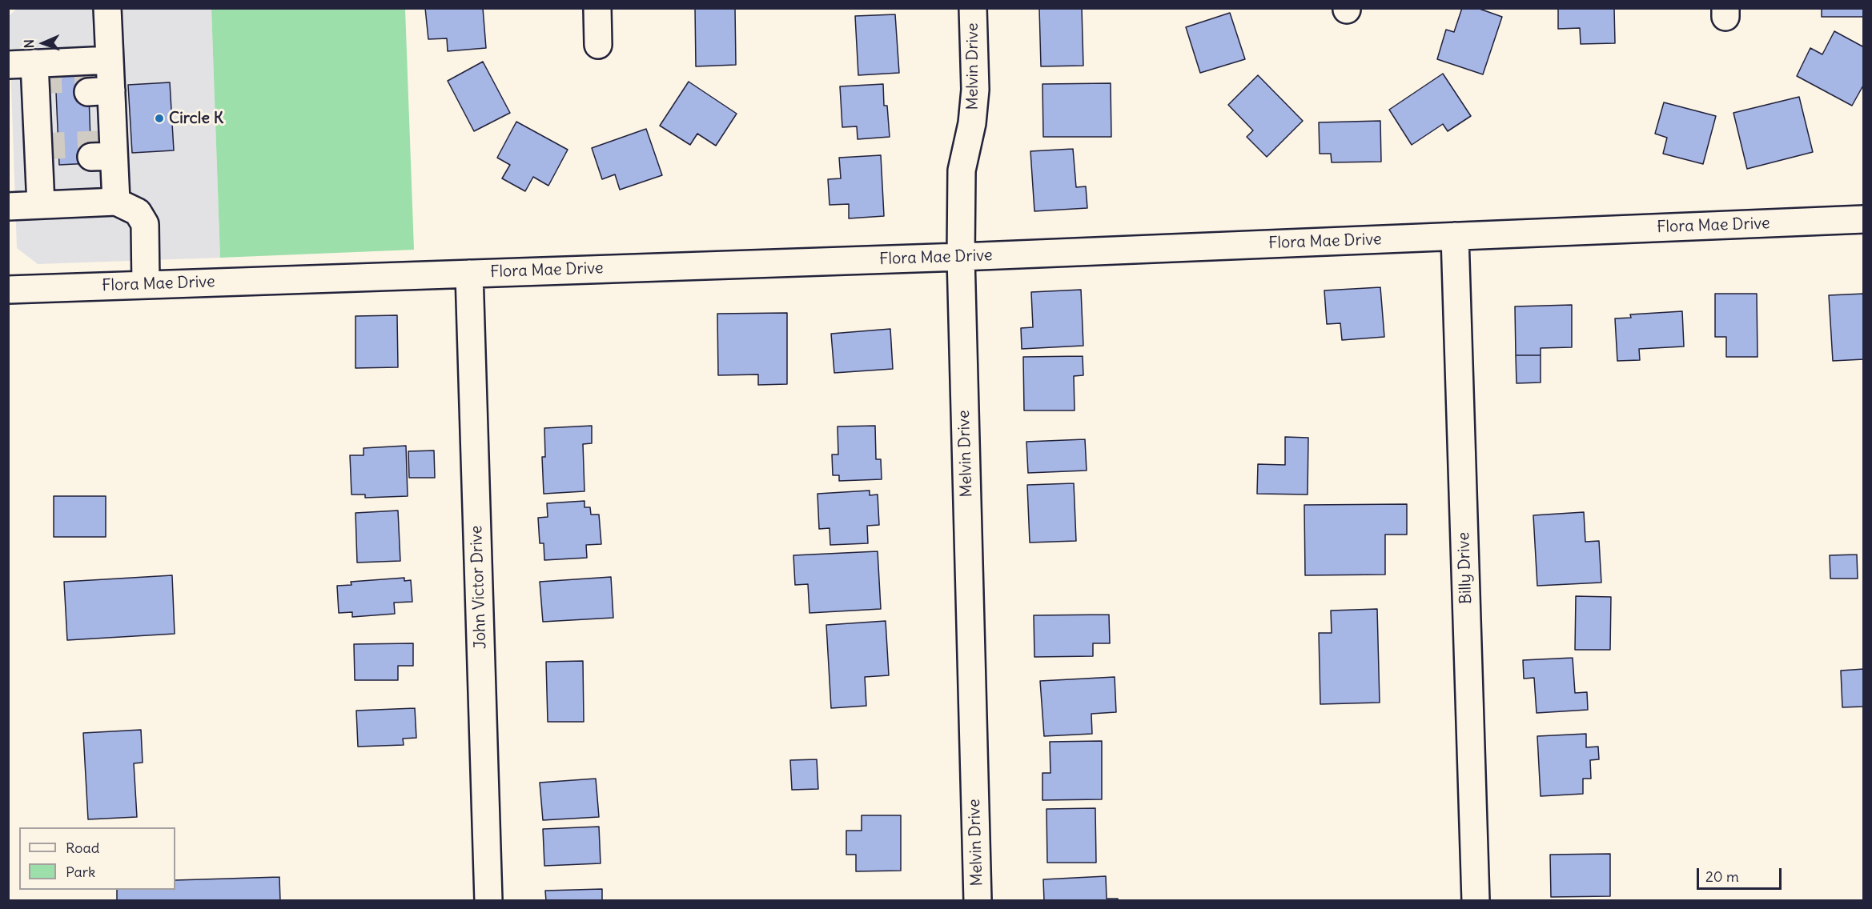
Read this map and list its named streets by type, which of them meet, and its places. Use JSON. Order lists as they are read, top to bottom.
{
  "streets": {
    "street": [
      "Melvin Drive",
      "Flora Mae Drive",
      "Billy Drive",
      "John Victor Drive"
    ]
  },
  "crossings": [
    ["Melvin Drive", "Flora Mae Drive"],
    ["Flora Mae Drive", "Billy Drive"],
    ["Flora Mae Drive", "John Victor Drive"]
  ],
  "places": ["Circle K"],
  "legend": ["Road", "Park"],
  "scale_bar": "20 m",
  "north": "left"
}
